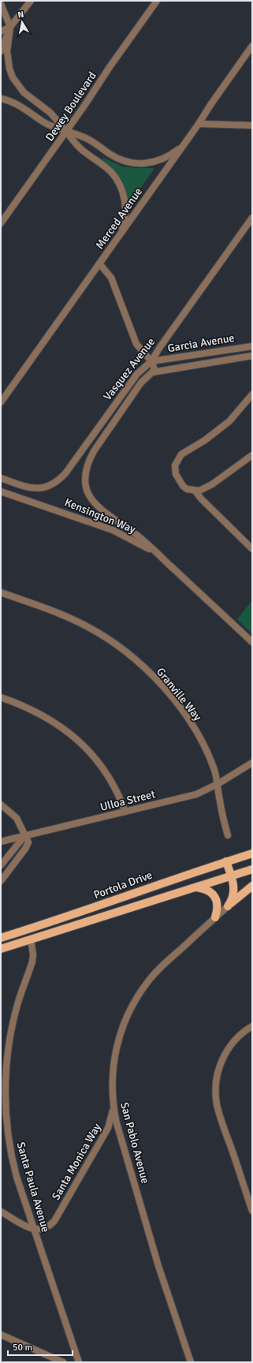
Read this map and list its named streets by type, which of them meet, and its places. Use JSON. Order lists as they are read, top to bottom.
{
  "streets": {
    "main road": ["Portola Drive"],
    "street": [
      "Dewey Boulevard",
      "Merced Avenue",
      "Garcia Avenue",
      "Vasquez Avenue",
      "Kensington Way",
      "Granville Way",
      "Ulloa Street",
      "San Pablo Avenue",
      "Santa Monica Way",
      "Santa Paula Avenue"
    ]
  },
  "crossings": [
    ["Garcia Avenue", "Vasquez Avenue"],
    ["Vasquez Avenue", "Kensington Way"],
    ["Granville Way", "Ulloa Street"],
    ["Portola Drive", "Santa Paula Avenue"],
    ["San Pablo Avenue", "Santa Monica Way"],
    ["Santa Monica Way", "Santa Paula Avenue"]
  ],
  "scale_bar": "50 m",
  "north": "top"
}
